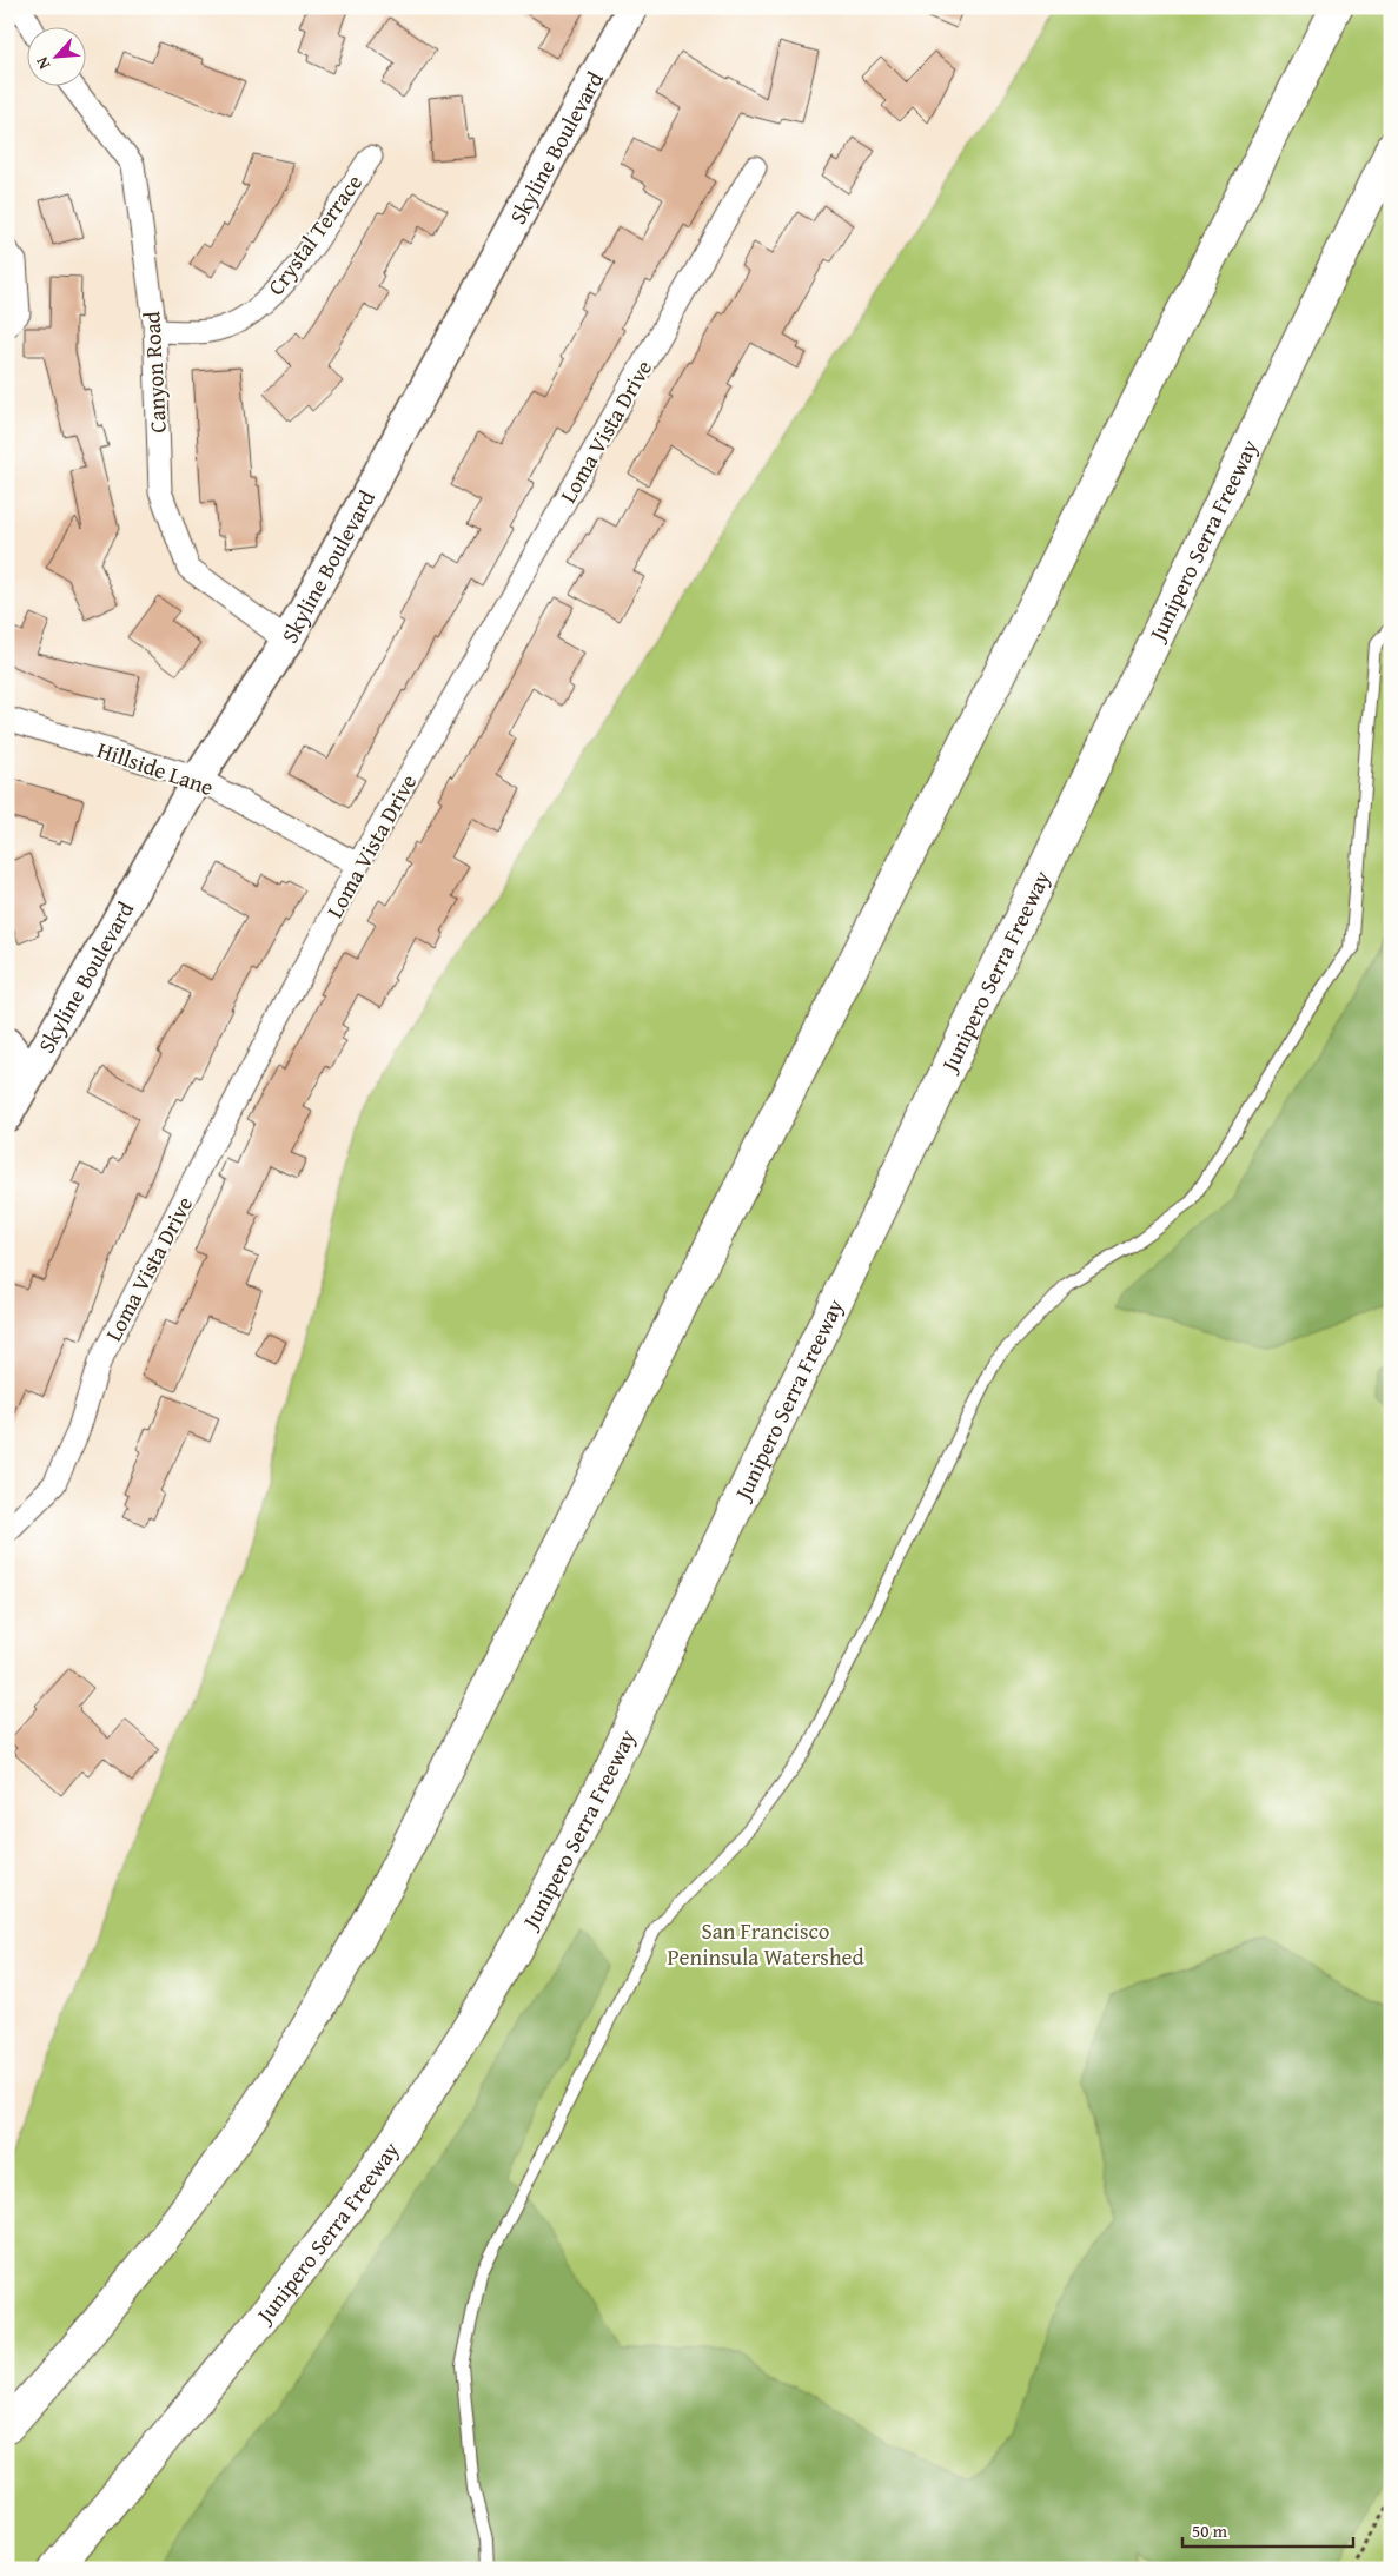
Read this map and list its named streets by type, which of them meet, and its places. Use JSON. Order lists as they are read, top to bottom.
{
  "streets": {
    "highway": ["Junipero Serra Freeway"],
    "main road": ["Skyline Boulevard"],
    "street": [
      "Crystal Terrace",
      "Canyon Road",
      "Loma Vista Drive",
      "Hillside Lane"
    ]
  },
  "crossings": [
    ["Skyline Boulevard", "Canyon Road"],
    ["Skyline Boulevard", "Hillside Lane"],
    ["Crystal Terrace", "Canyon Road"],
    ["Loma Vista Drive", "Hillside Lane"]
  ],
  "parks": ["San Francisco Peninsula Watershed"],
  "scale_bar": "50 m",
  "north": "bottom left"
}
